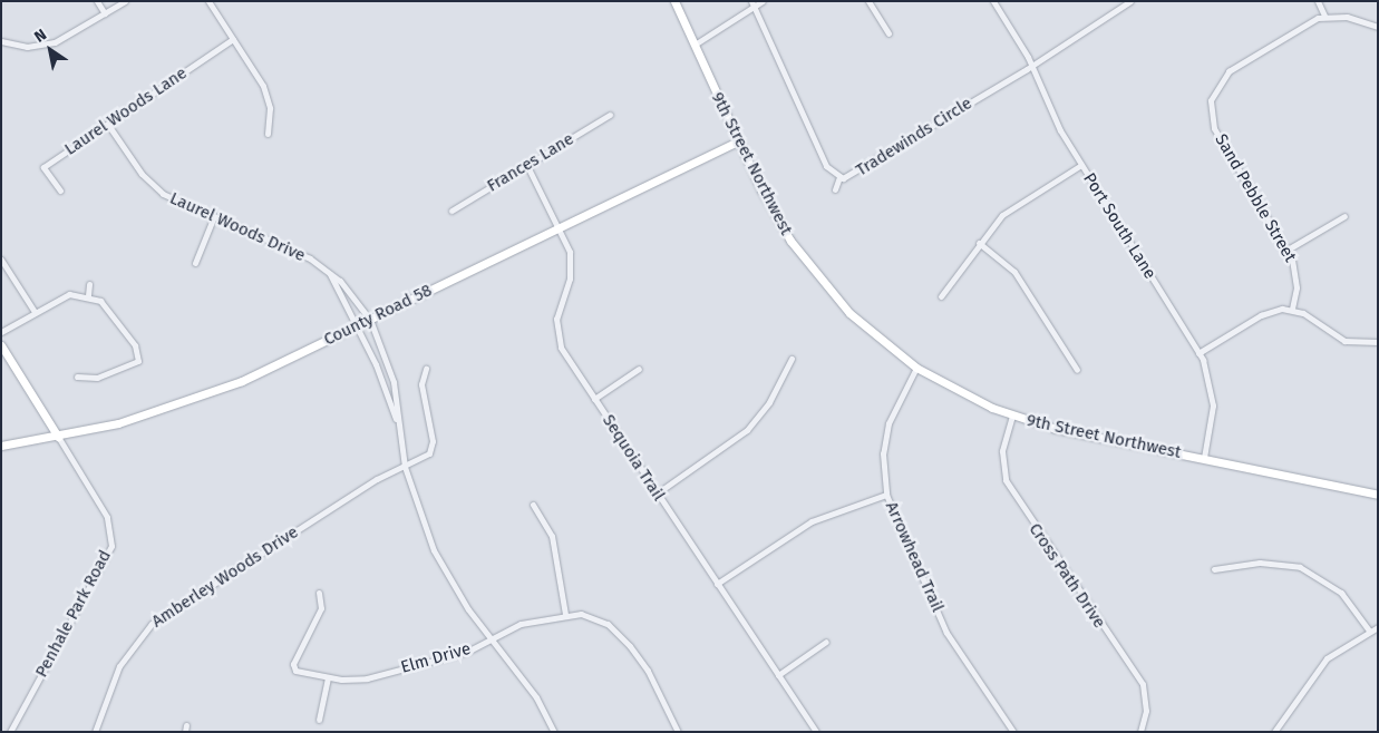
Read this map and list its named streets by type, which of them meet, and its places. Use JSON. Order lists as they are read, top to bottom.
{
  "streets": {
    "street": [
      "Laurel Woods Lane",
      "Tradewinds Circle",
      "Frances Lane",
      "9th Street Northwest",
      "Sand Pebble Street",
      "Port South Lane",
      "Laurel Woods Drive",
      "County Road 58",
      "Sequoia Trail",
      "Arrowhead Trail",
      "Cross Path Drive",
      "Amberley Woods Drive",
      "Penhale Park Road",
      "Elm Drive"
    ]
  },
  "crossings": [
    ["Laurel Woods Lane", "Laurel Woods Drive"],
    ["Tradewinds Circle", "Port South Lane"],
    ["Frances Lane", "Sequoia Trail"],
    ["9th Street Northwest", "Port South Lane"],
    ["9th Street Northwest", "County Road 58"],
    ["9th Street Northwest", "Arrowhead Trail"],
    ["9th Street Northwest", "Cross Path Drive"],
    ["Laurel Woods Drive", "County Road 58"],
    ["County Road 58", "Sequoia Trail"],
    ["County Road 58", "Penhale Park Road"]
  ],
  "north": "top left"
}
